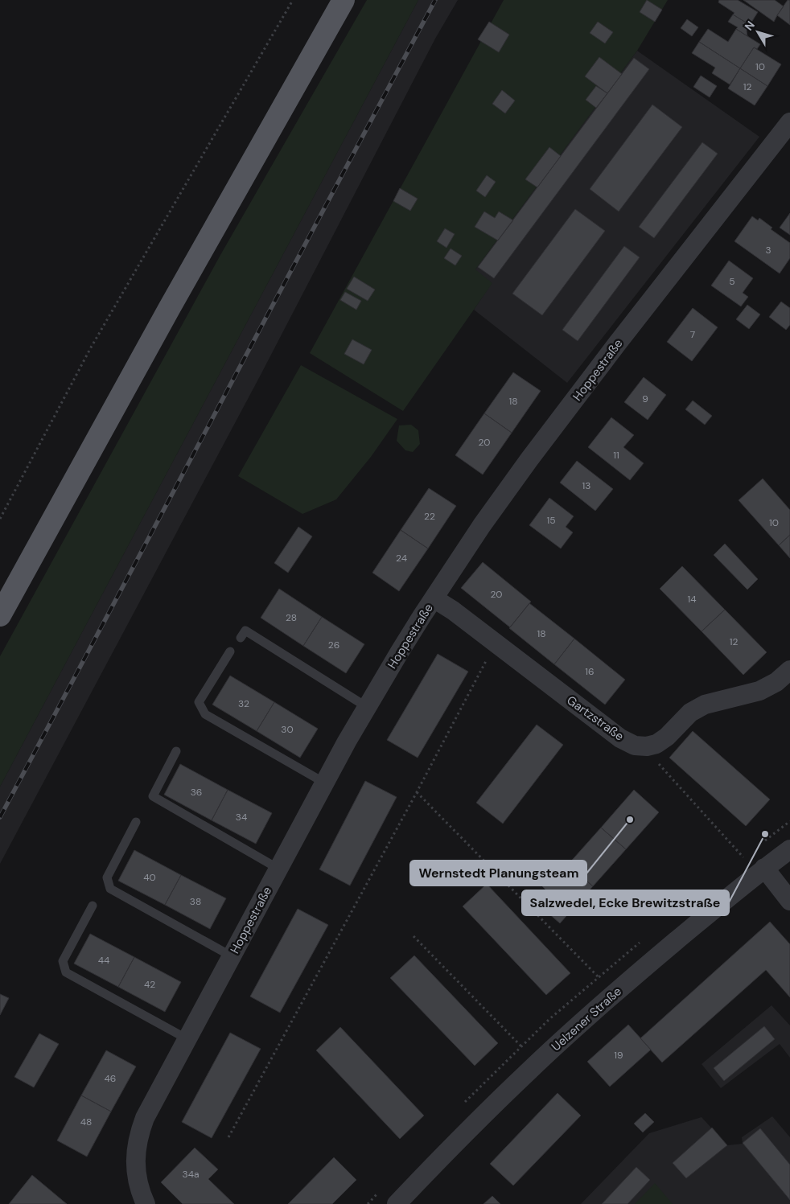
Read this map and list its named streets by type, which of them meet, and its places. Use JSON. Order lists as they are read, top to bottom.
{
  "streets": {
    "street": ["Hoppestraße", "Gartzstraße", "Uelzener Straße"]
  },
  "crossings": [
    ["Hoppestraße", "Gartzstraße"]
  ],
  "places": ["Wernstedt Planungsteam", "Salzwedel, Ecke Brewitzstraße"],
  "house_numbers": [
    "10",
    "12",
    "3",
    "5",
    "7",
    "9",
    "18",
    "20",
    "11",
    "13",
    "22",
    "15",
    "10",
    "24",
    "20",
    "14",
    "28",
    "18",
    "12",
    "26",
    "16",
    "32",
    "30",
    "36",
    "34",
    "40",
    "38",
    "44",
    "42",
    "19",
    "46",
    "48",
    "34a"
  ],
  "north": "top left"
}
